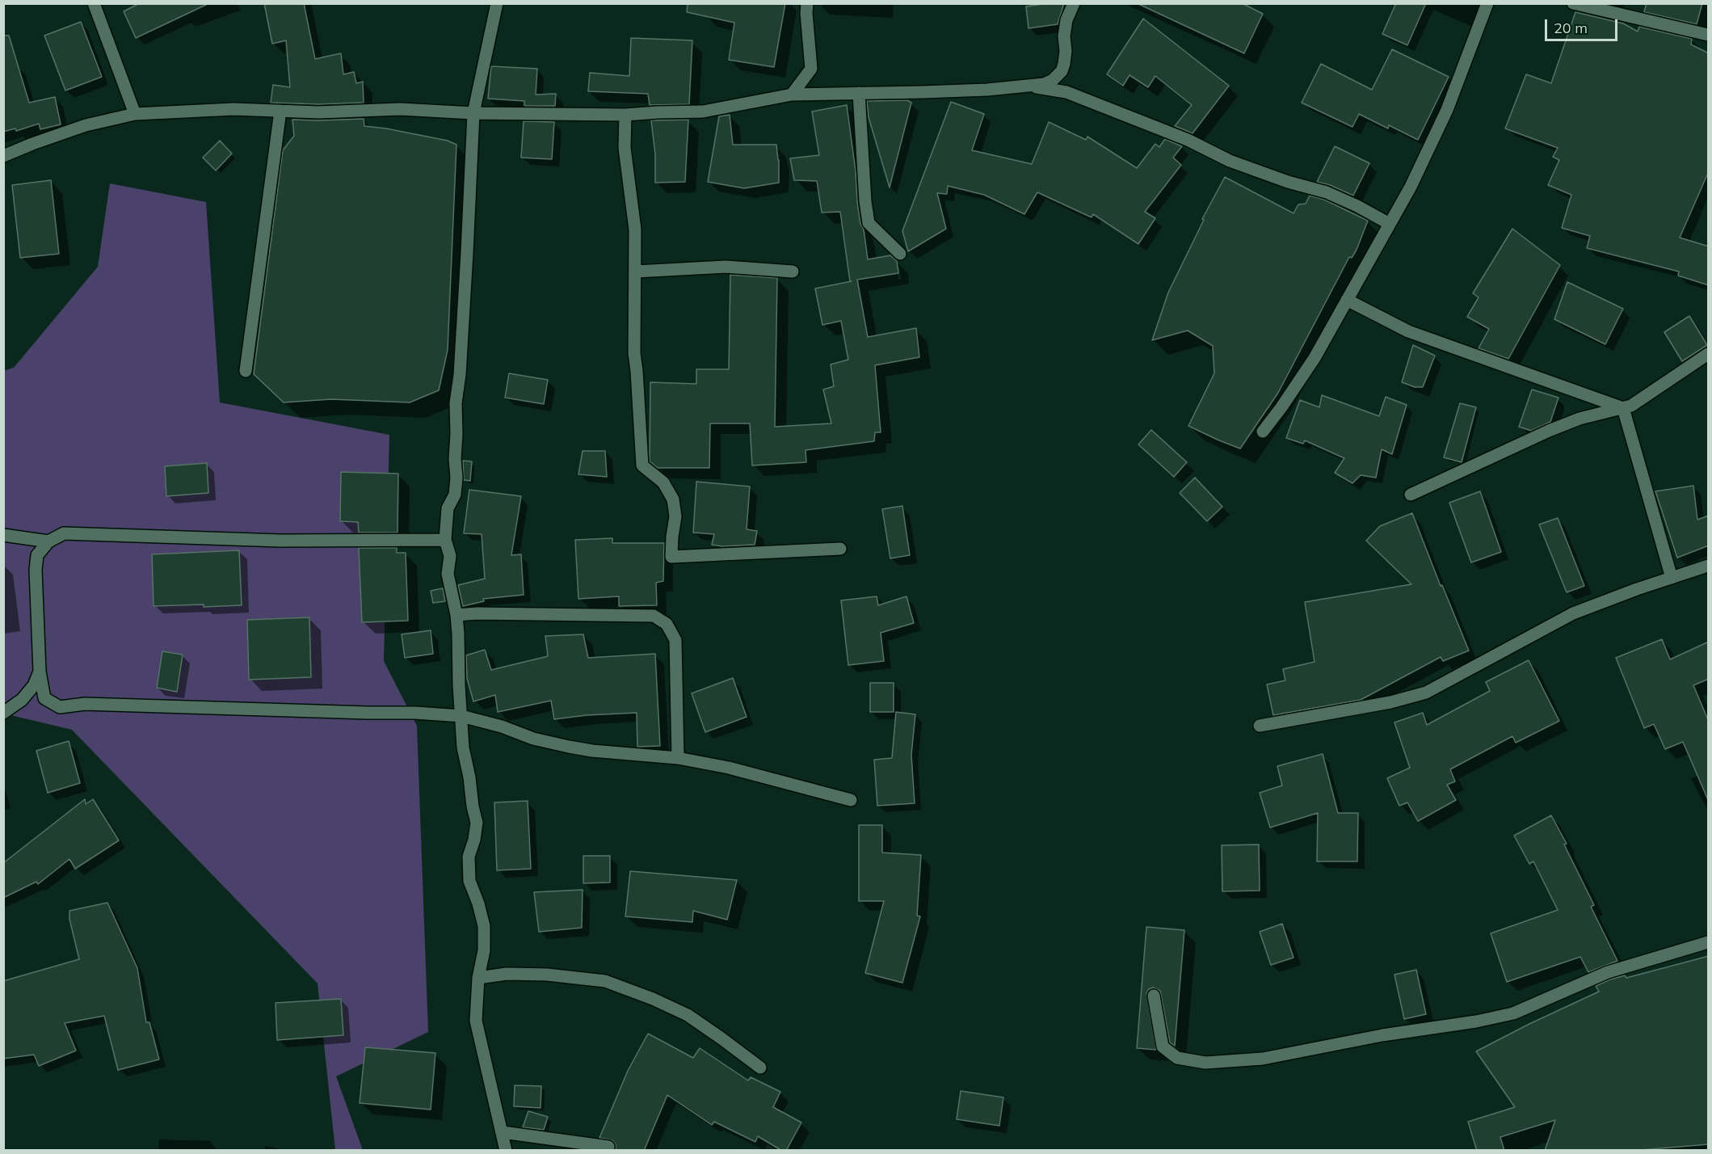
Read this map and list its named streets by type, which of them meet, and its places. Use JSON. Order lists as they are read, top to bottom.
{
  "scale_bar": "20 m"
}
